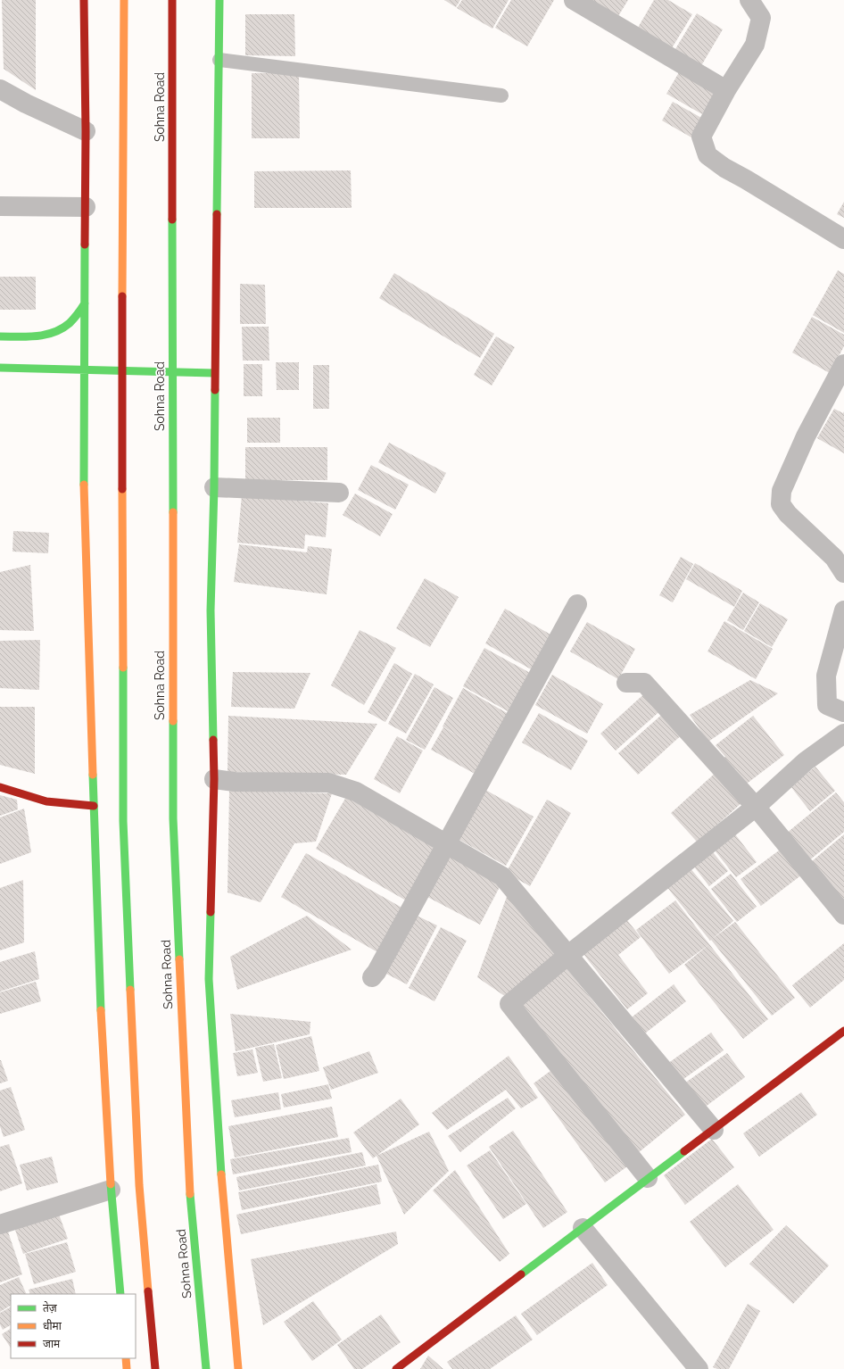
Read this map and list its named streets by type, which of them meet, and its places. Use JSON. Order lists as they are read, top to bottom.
{
  "streets": {
    "main road": ["Sohna Road"]
  },
  "legend": ["तेज़", "धीमा", "जाम"]
}
